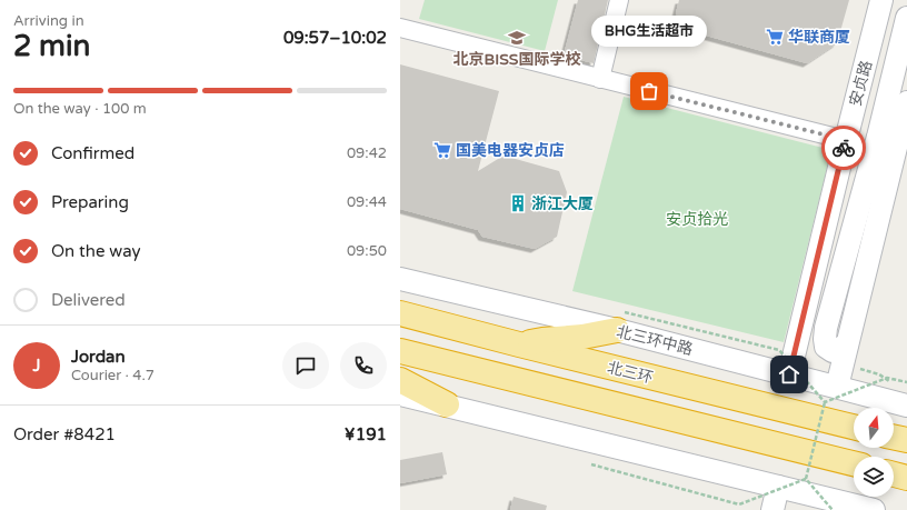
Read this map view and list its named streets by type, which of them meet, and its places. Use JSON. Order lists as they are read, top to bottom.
{
  "streets": {
    "highway": ["北三环"],
    "street": ["安贞路", "北三环中路"]
  },
  "crossings": [
    ["安贞路", "北三环中路"]
  ],
  "parks": ["安贞拾光"],
  "places": {
    "supermarket": ["华联商厦", "国美电器安贞店"],
    "school or university": ["北京BISS国际学校"],
    "other": ["BHG生活超市"],
    "building": ["浙江大厦"]
  },
  "north": "top",
  "page": {
    "heading": ["2 min", "Arriving in", "09:57–10:02"],
    "panel": [
      "Jordan",
      "Courier · 4.7",
      "Order #8421",
      "¥191"
    ],
    "bubble": "BHG生活超市",
    "bar": "On the way · 100 m",
    "list": [
      ["Confirmed", "09:42"],
      ["Preparing", "09:44"],
      ["On the way", "09:50"],
      "Delivered"
    ],
    "round": "J"
  }
}
